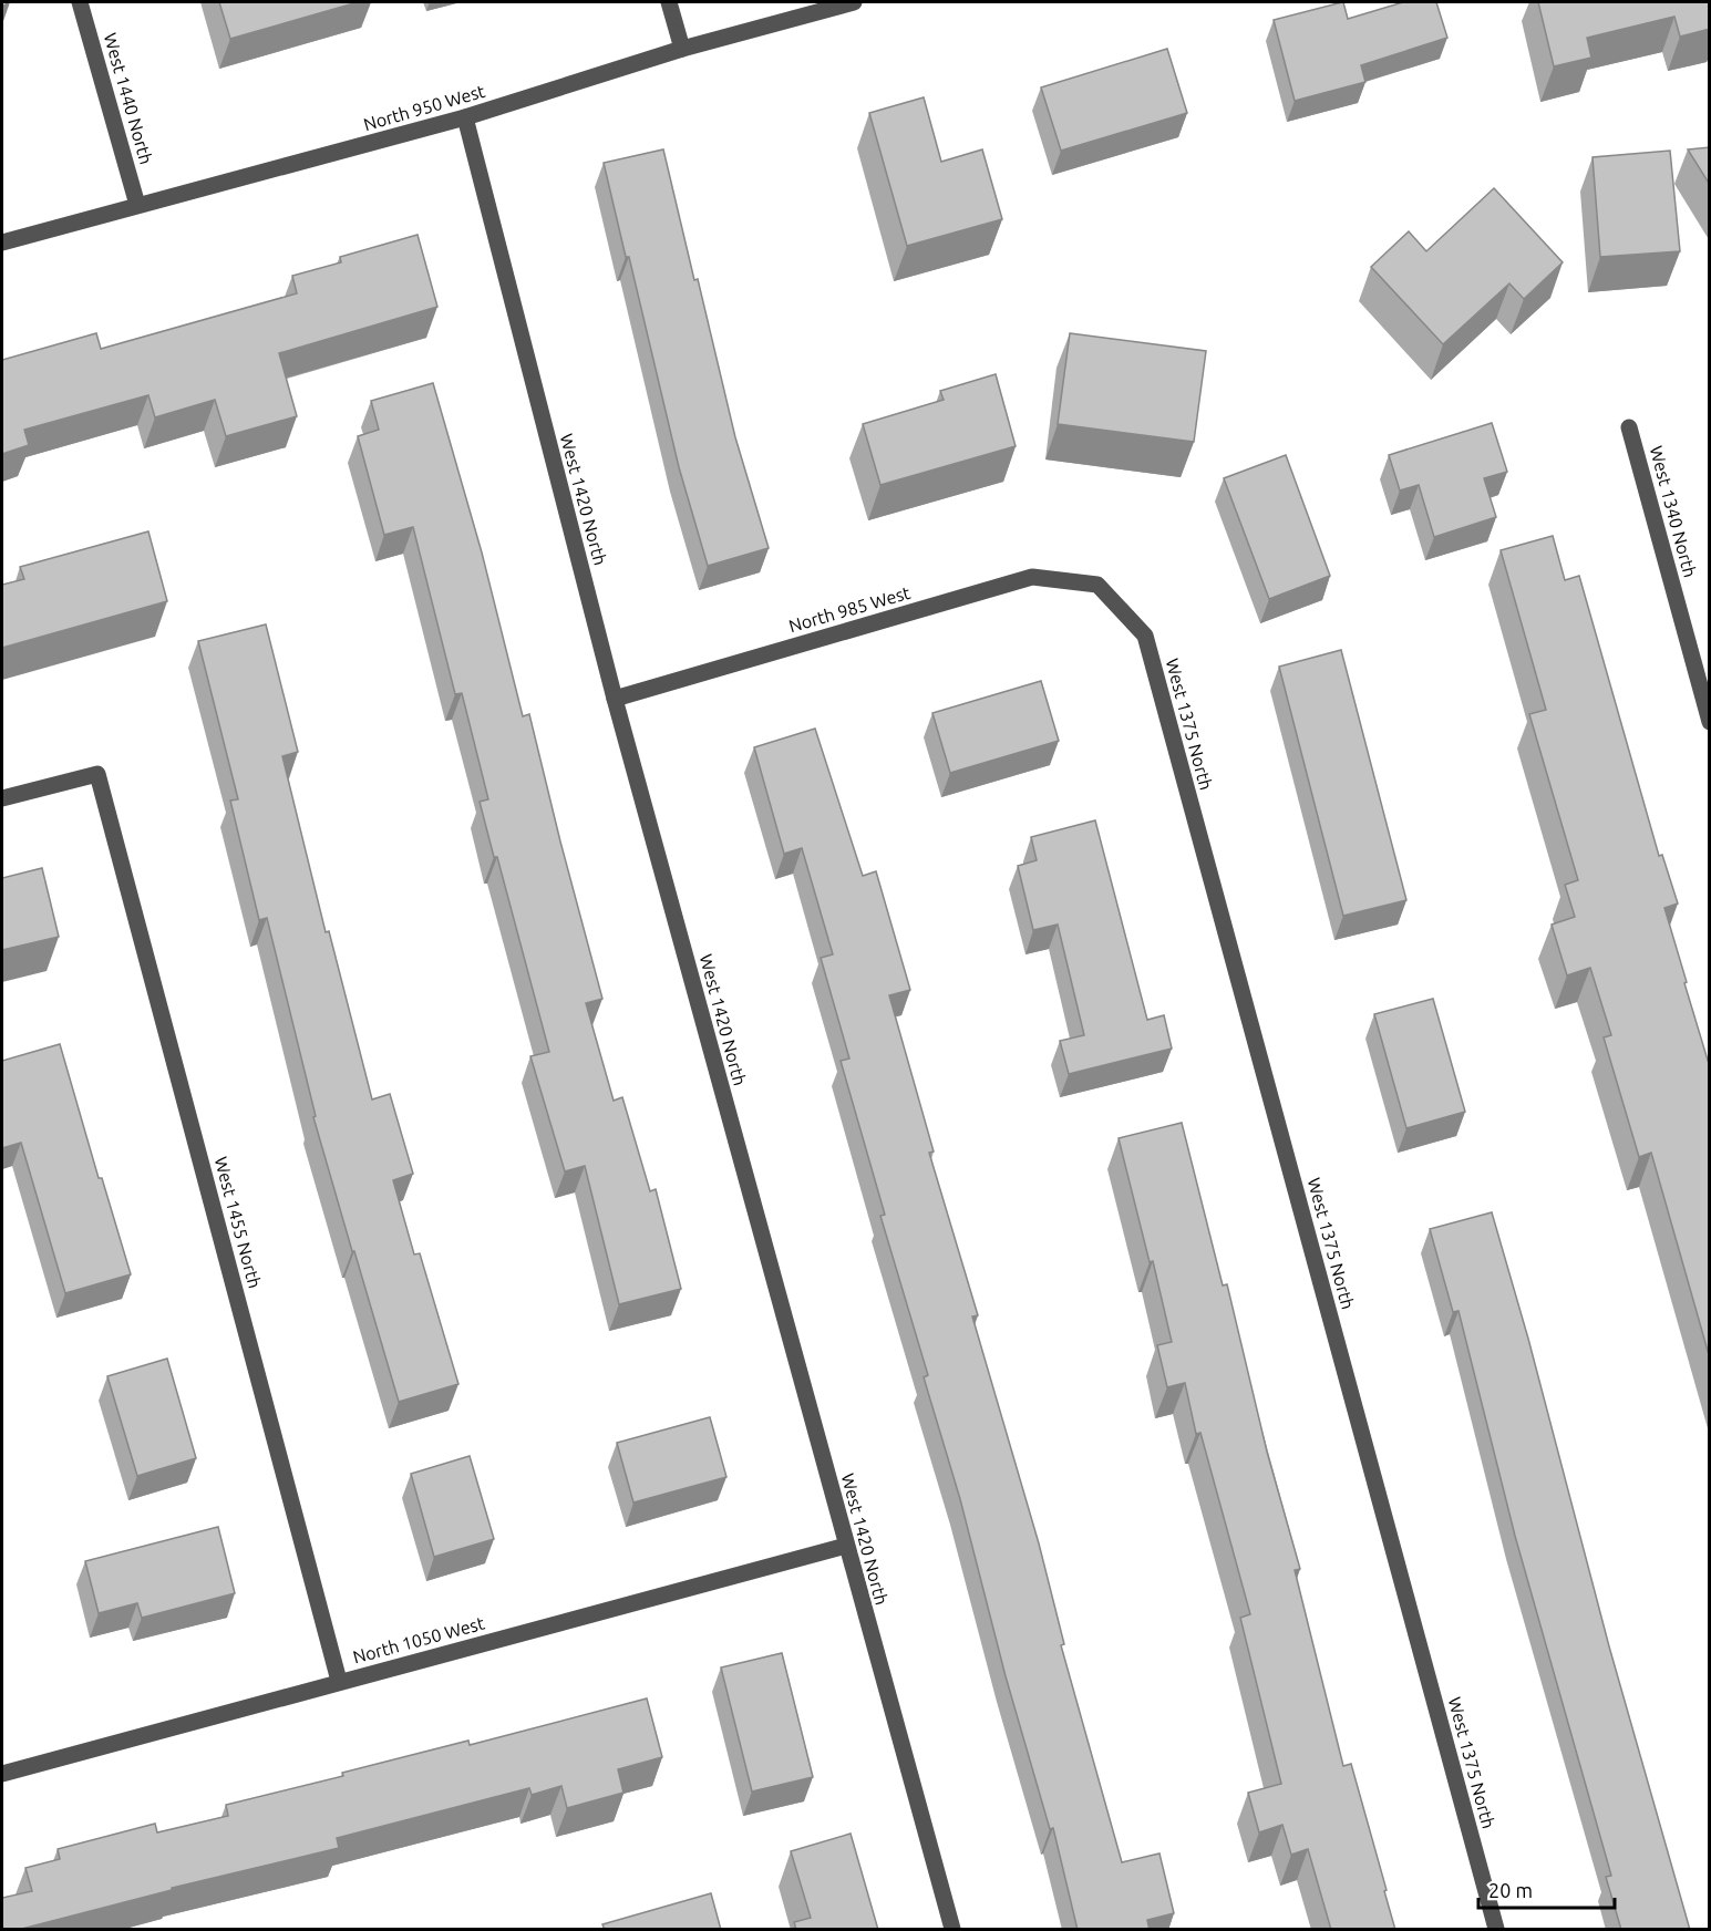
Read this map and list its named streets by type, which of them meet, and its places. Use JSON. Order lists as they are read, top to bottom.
{
  "streets": {
    "street": [
      "West 1440 North",
      "North 950 West",
      "West 1420 North",
      "West 1340 North",
      "North 985 West",
      "West 1375 North",
      "West 1455 North",
      "North 1050 West"
    ]
  },
  "crossings": [
    ["West 1440 North", "North 950 West"],
    ["North 950 West", "West 1420 North"],
    ["West 1420 North", "North 985 West"],
    ["West 1420 North", "North 1050 West"],
    ["North 985 West", "West 1375 North"],
    ["West 1455 North", "North 1050 West"]
  ],
  "scale_bar": "20 m"
}
